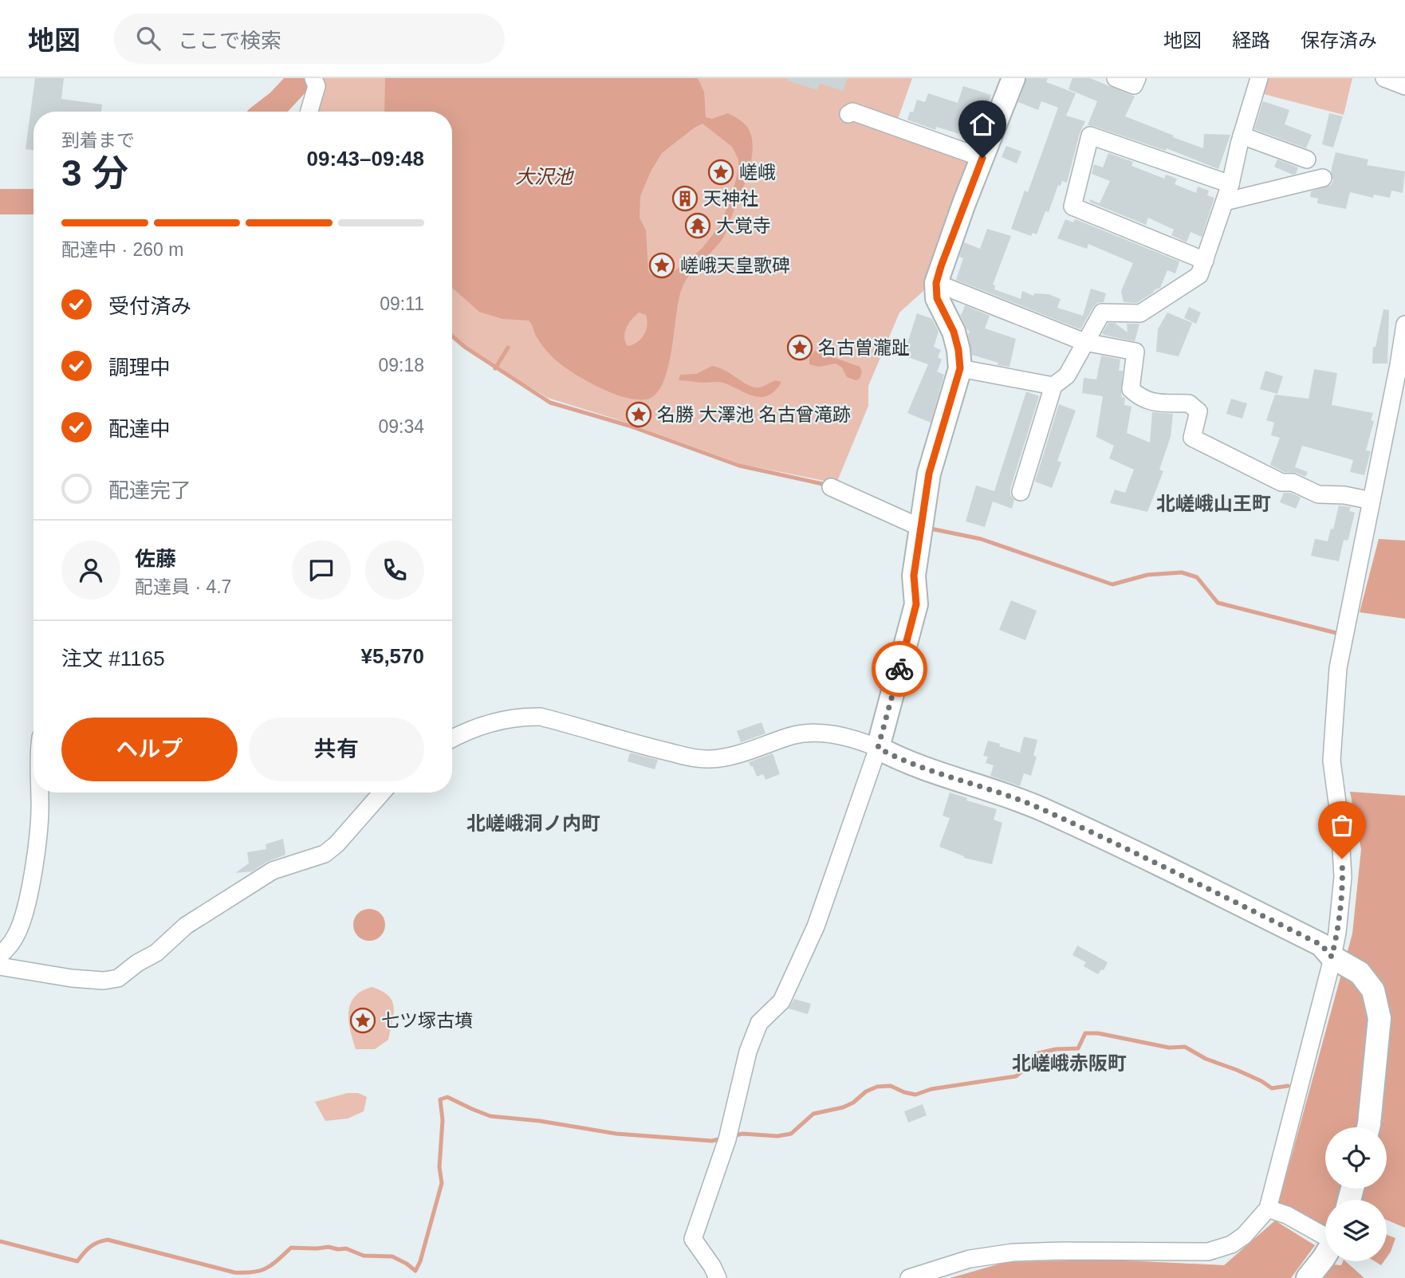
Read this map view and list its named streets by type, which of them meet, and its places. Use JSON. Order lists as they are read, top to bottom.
{
  "districts": ["北嵯峨山王町", "北嵯峨洞ノ内町", "北嵯峨赤阪町"],
  "water": ["大沢池"],
  "places": {
    "place": [
      "嵯峨",
      "嵯峨天皇歌碑",
      "名古曽瀧趾",
      "名勝 大澤池 名古曾滝跡",
      "七ツ塚古墳"
    ],
    "building": ["天神社"],
    "temple": ["大覚寺"]
  },
  "page": {
    "header": "地図",
    "search": "ここで検索",
    "nav": ["地図", "経路", "保存済み"],
    "heading": ["3 分", "到着まで", "09:43–09:48"],
    "panel": [
      "佐藤",
      "配達員 · 4.7",
      "注文 #1165",
      "¥5,570"
    ],
    "bar": "配達中 · 260 m",
    "list": [
      ["受付済み", "09:11"],
      ["調理中", "09:18"],
      ["配達中", "09:34"],
      "配達完了"
    ],
    "buttons": ["ヘルプ", "共有"]
  }
}
